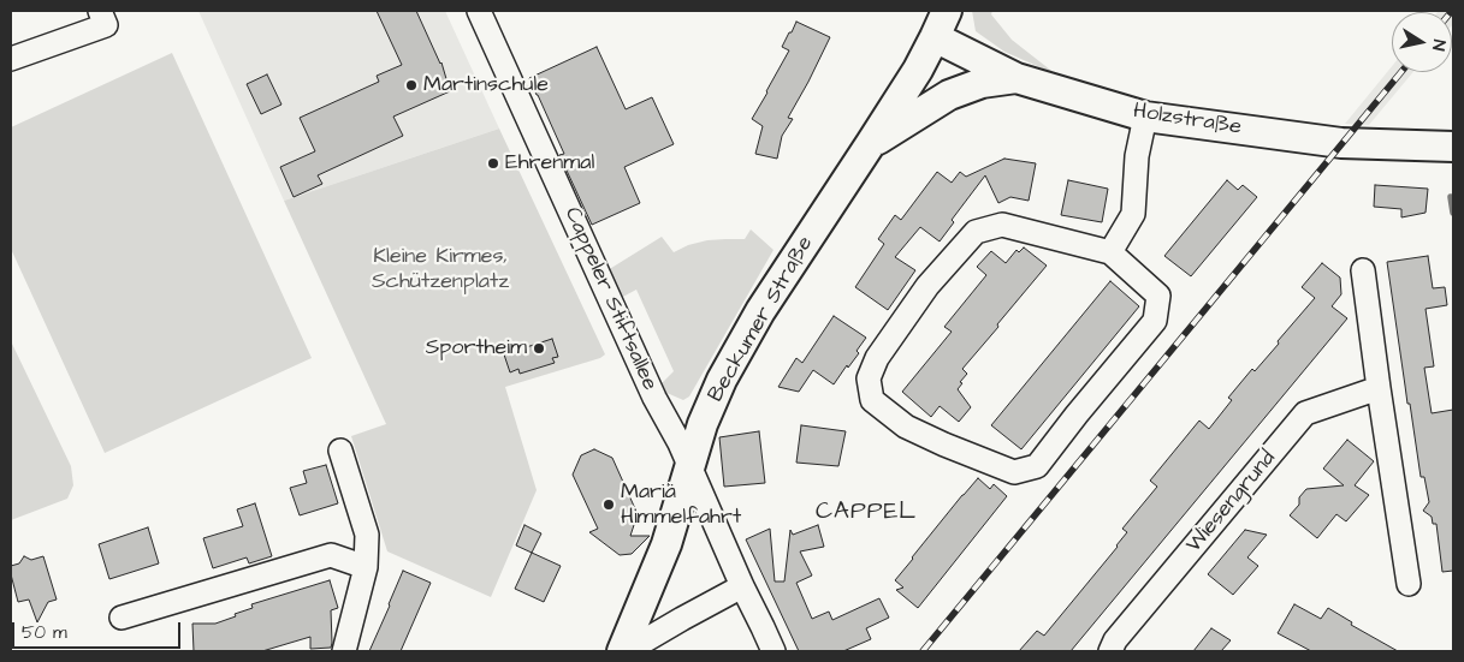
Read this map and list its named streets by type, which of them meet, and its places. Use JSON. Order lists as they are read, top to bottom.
{
  "streets": {
    "main road": ["Holzstraße", "Beckumer Straße"],
    "street": ["Cappeler Stiftsallee", "Wiesengrund"]
  },
  "crossings": [
    ["Holzstraße", "Beckumer Straße"],
    ["Cappeler Stiftsallee", "Beckumer Straße"]
  ],
  "districts": ["CAPPEL"],
  "parks": ["Kleine Kirmes, Schützenplatz"],
  "places": [
    "Martinschule",
    "Ehrenmal",
    "Sportheim",
    "Mariä Himmelfahrt"
  ],
  "scale_bar": "50 m",
  "north": "right"
}
